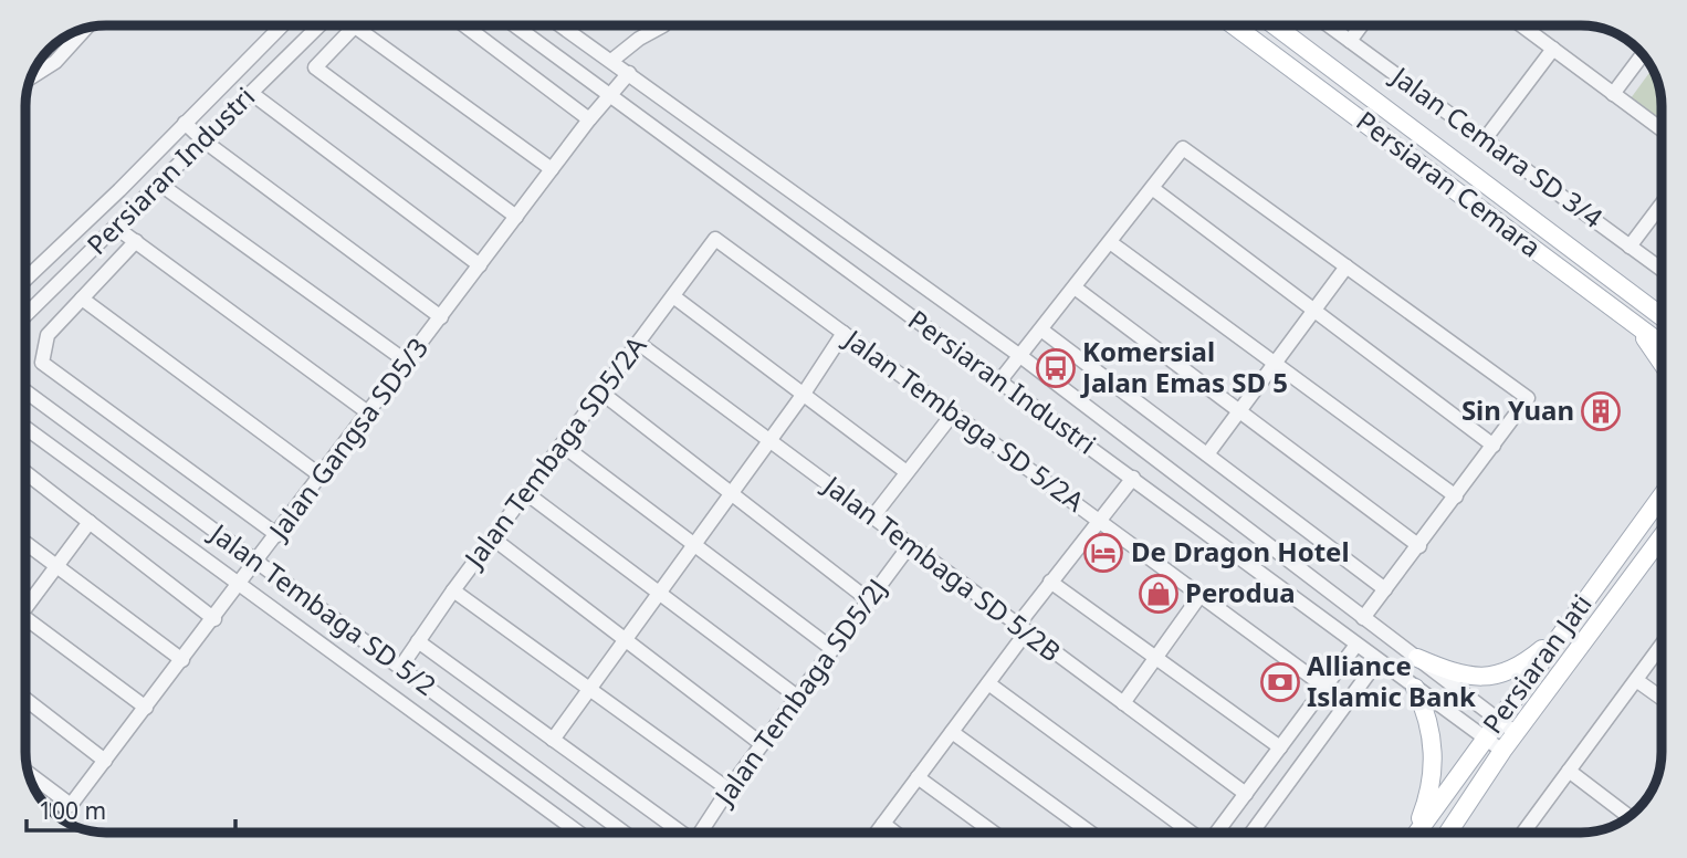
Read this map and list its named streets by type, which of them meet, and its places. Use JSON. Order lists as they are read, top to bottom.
{
  "streets": {
    "main road": ["Persiaran Cemara", "Persiaran Jati"],
    "street": [
      "Jalan Cemara SD 3/4",
      "Persiaran Industri",
      "Jalan Tembaga SD 5/2A",
      "Jalan Gangsa SD5/3",
      "Jalan Tembaga SD5/2A",
      "Jalan Tembaga SD 5/2B",
      "Jalan Tembaga SD 5/2",
      "Jalan Tembaga SD5/2J"
    ]
  },
  "crossings": [
    ["Persiaran Industri", "Jalan Gangsa SD5/3"],
    ["Persiaran Industri", "Persiaran Jati"],
    ["Jalan Tembaga SD 5/2A", "Jalan Tembaga SD5/2A"],
    ["Jalan Gangsa SD5/3", "Jalan Tembaga SD 5/2"],
    ["Jalan Tembaga SD5/2A", "Jalan Tembaga SD 5/2B"],
    ["Jalan Tembaga SD5/2A", "Jalan Tembaga SD 5/2"],
    ["Jalan Tembaga SD 5/2B", "Jalan Tembaga SD5/2J"]
  ],
  "places": {
    "bus stop": ["Komersial Jalan Emas SD 5"],
    "building": ["Sin Yuan"],
    "hotel": ["De Dragon Hotel"],
    "shop": ["Perodua"],
    "bank": ["Alliance Islamic Bank"]
  },
  "scale_bar": "100 m"
}
